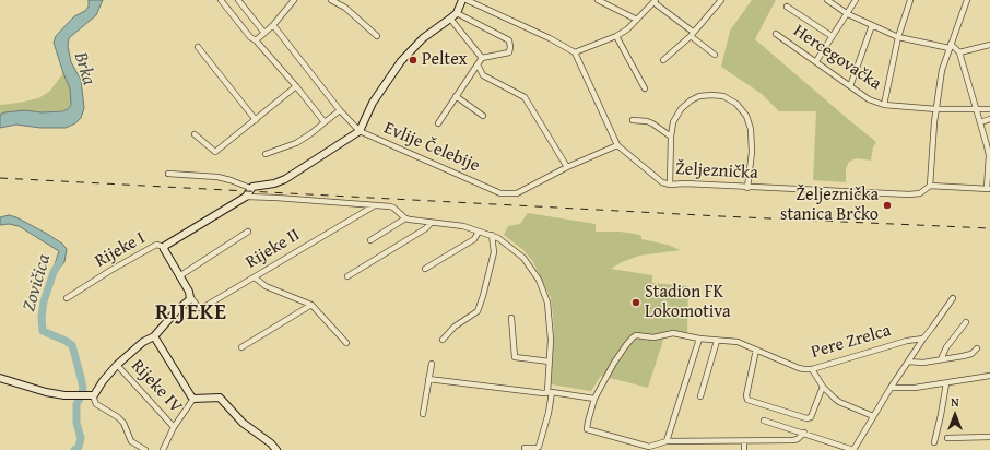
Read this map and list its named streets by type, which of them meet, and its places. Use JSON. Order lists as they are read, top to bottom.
{
  "streets": {
    "street": [
      "Hercegovačka",
      "Evlije Čelebije",
      "Željeznička",
      "Rijeke II",
      "Rijeke I",
      "Pere Zrelca",
      "Rijeke IV"
    ]
  },
  "crossings": [
    ["Evlije Čelebije", "Željeznička"],
    ["Rijeke II", "Rijeke I"]
  ],
  "districts": ["RIJEKE"],
  "water": ["Brka", "Zovičica"],
  "places": ["Peltex", "Željeznička stanica Brčko", "Stadion FK Lokomotiva"],
  "north": "top"
}
